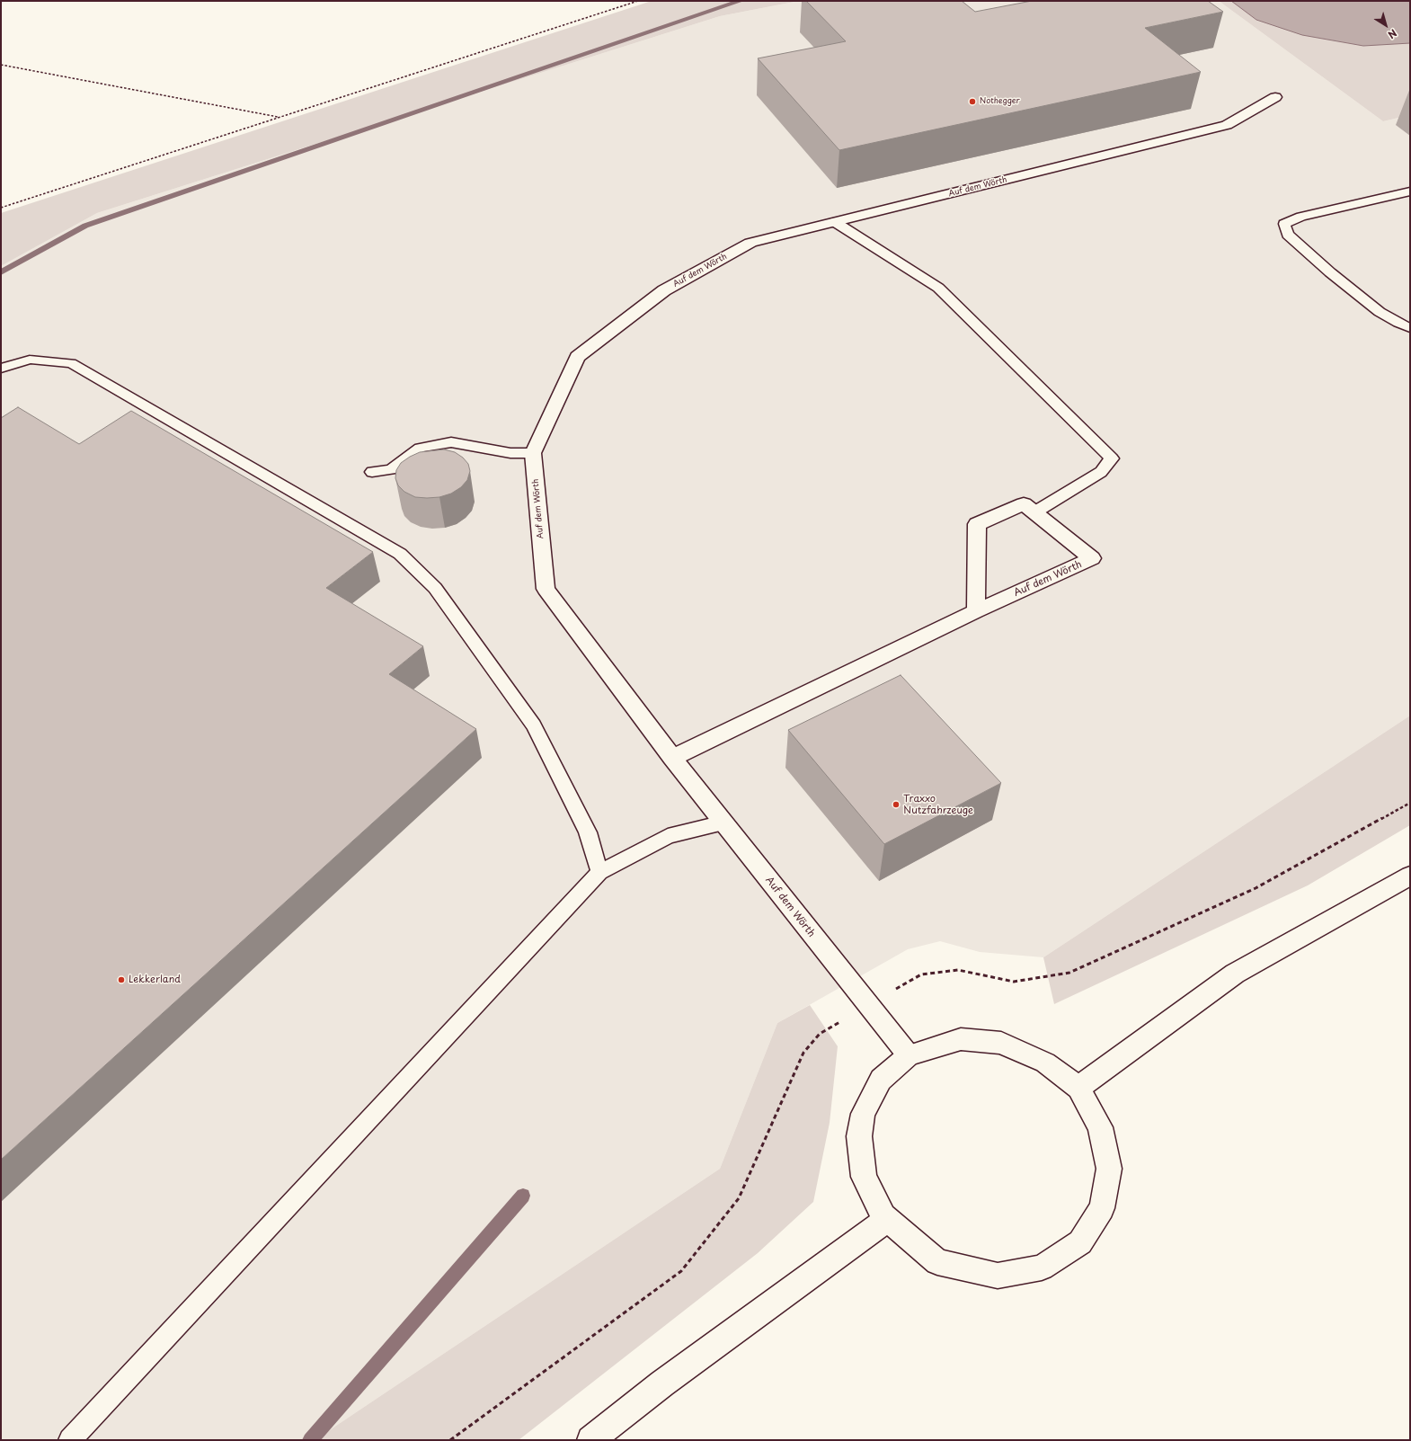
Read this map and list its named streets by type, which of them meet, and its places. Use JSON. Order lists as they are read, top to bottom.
{
  "streets": {
    "street": ["Auf dem Wörth"]
  },
  "places": ["Nothegger", "Traxxo Nutzfahrzeuge", "Lekkerland"],
  "north": "bottom right"
}
